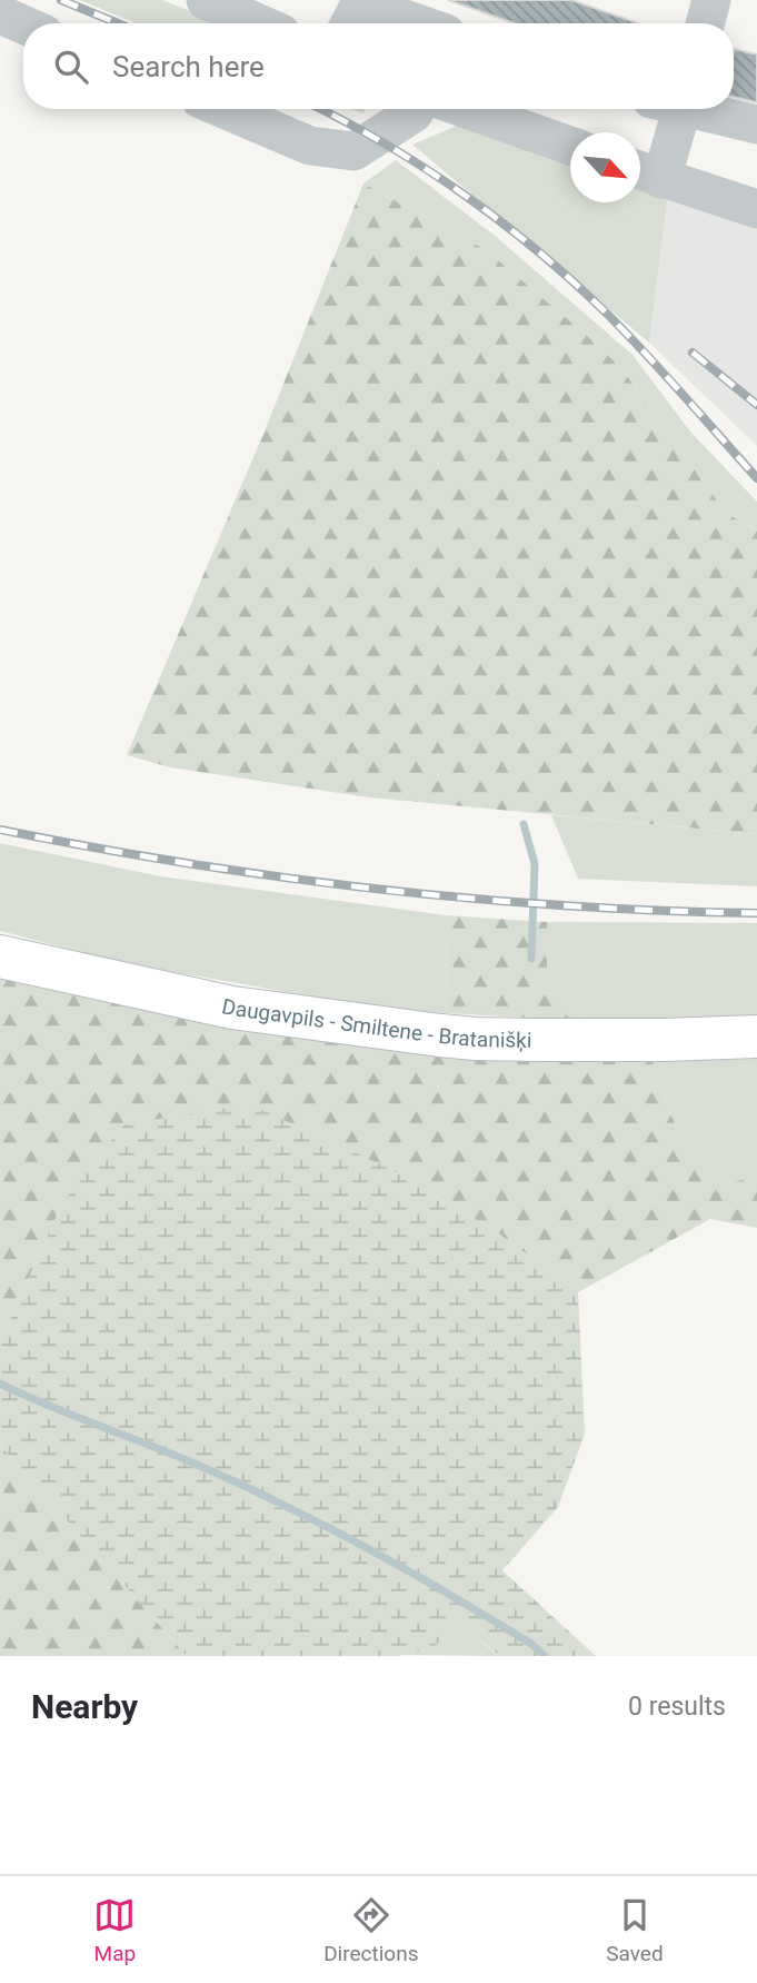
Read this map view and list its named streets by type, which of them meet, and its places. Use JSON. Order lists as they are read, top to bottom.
{
  "streets": {
    "main road": ["Daugavpils - Smiltene - Bratanišķi"]
  },
  "north": "bottom right",
  "page": {
    "search": "Search here",
    "heading": ["Nearby", "0 results"],
    "nav": ["Map", "Directions", "Saved"]
  }
}
